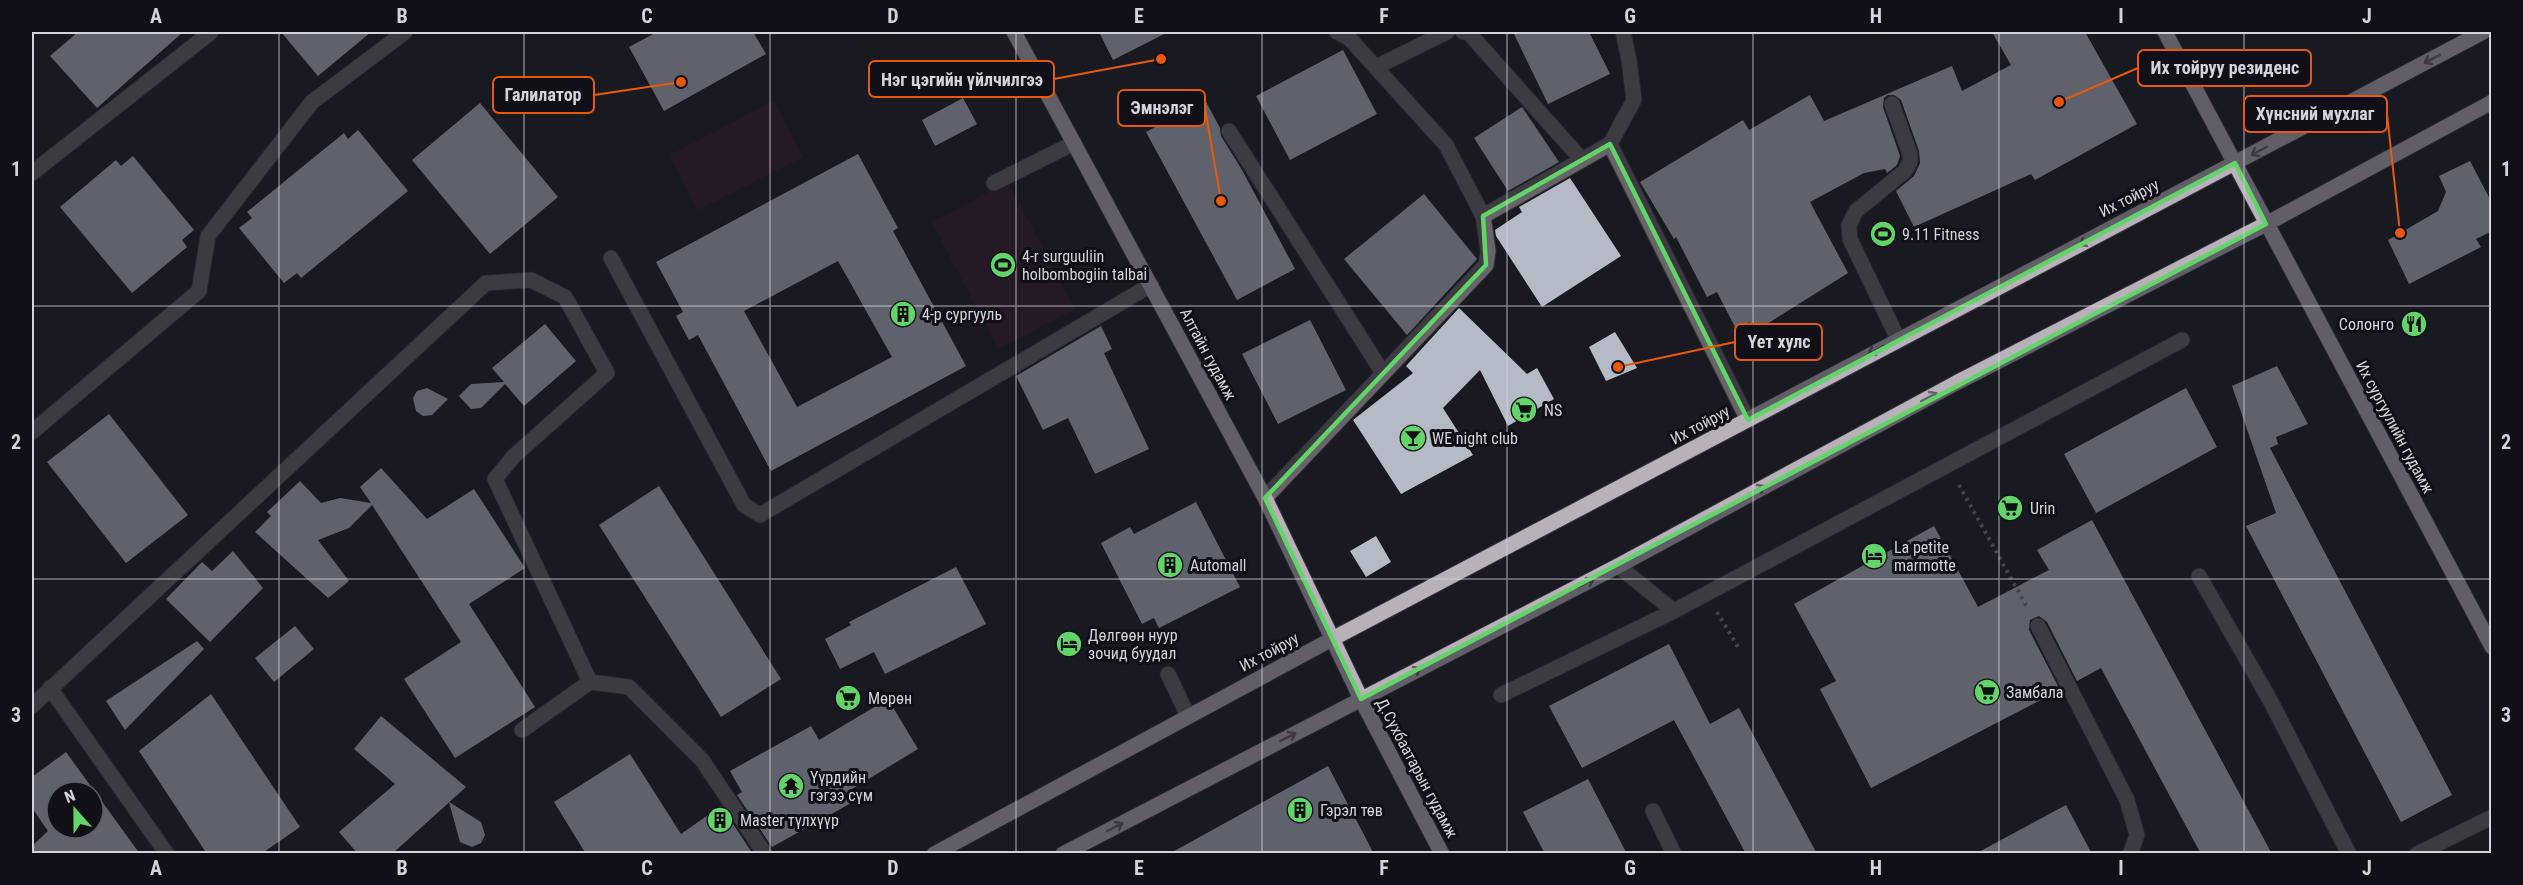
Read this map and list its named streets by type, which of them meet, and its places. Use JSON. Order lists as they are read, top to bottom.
{
  "streets": {
    "main road": [
      "Их тойруу",
      "Алтайн гудамж",
      "Их сургуулийн гудамж",
      "Д.Сүхбаатарын гудамж"
    ]
  },
  "crossings": [
    ["Их тойруу", "Алтайн гудамж"],
    ["Их тойруу", "Их сургуулийн гудамж"],
    ["Алтайн гудамж", "Д.Сүхбаатарын гудамж"]
  ],
  "places": {
    "other": [
      "Нэг цэгийн үйлчилгээ",
      "Галилатор",
      "Их тойруу резиденс",
      "Эмнэлэг",
      "Хүнсний мухлаг",
      "Үет хулс"
    ],
    "sports": ["9.11 Fitness", "4-r surguuliin holbombogiin talbai"],
    "building": [
      "4-р сургууль",
      "Automall",
      "Гэрэл төв",
      "Master түлхүүр"
    ],
    "restaurant": ["Солонго"],
    "supermarket": [
      "NS",
      "Urin",
      "Замбала",
      "Мөрөн"
    ],
    "bar": ["WE night club"],
    "hotel": ["La petite marmotte", "Дөлгөөн нуур зочид буудал"],
    "temple": ["Үүрдийн гэгээ сүм"]
  },
  "north": "top",
  "grid": {
    "columns": [
      "A",
      "B",
      "C",
      "D",
      "E",
      "F",
      "G",
      "H",
      "I",
      "J"
    ],
    "rows": ["1", "2", "3"]
  }
}
